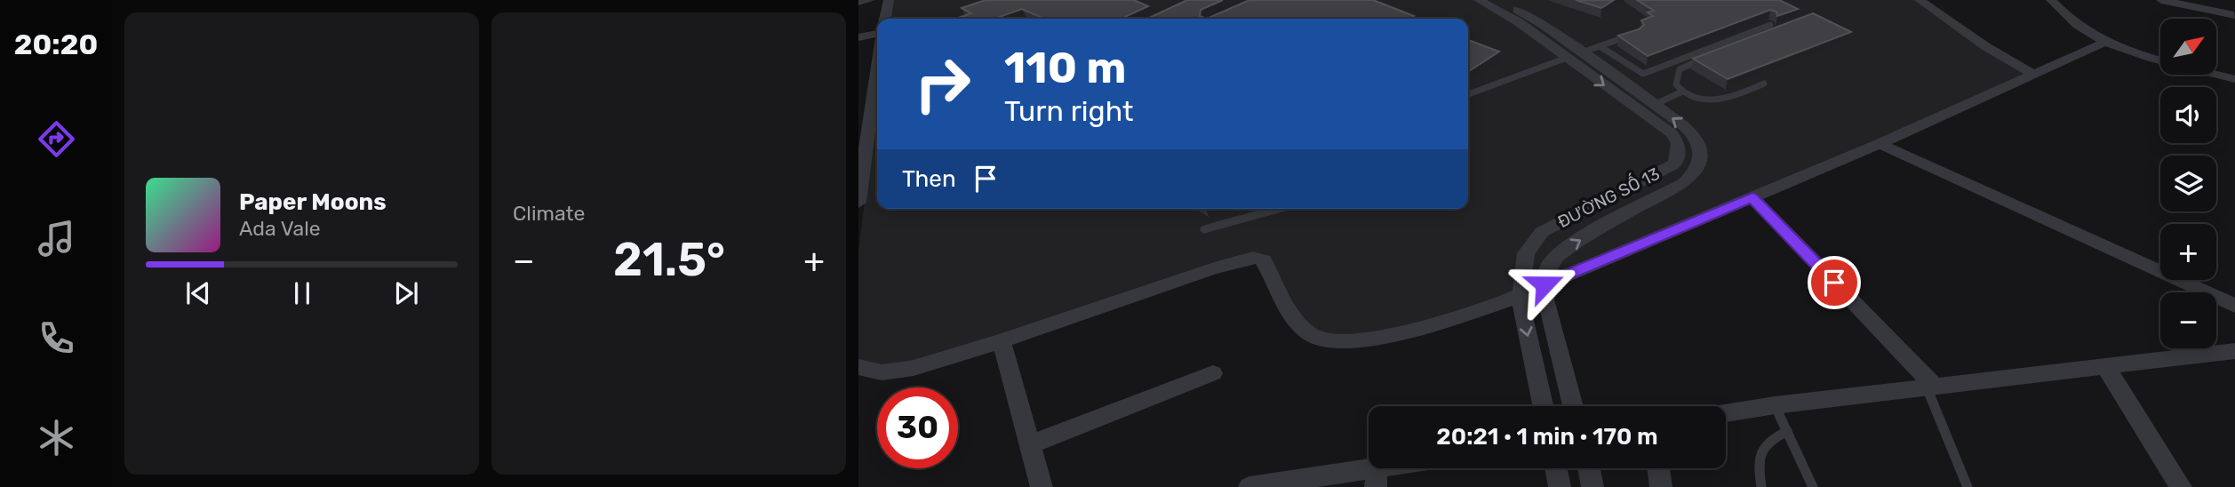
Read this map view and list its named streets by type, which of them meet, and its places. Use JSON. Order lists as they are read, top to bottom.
{
  "streets": {
    "street": ["ĐƯỜNG SỐ 13"]
  },
  "north": "top right",
  "page": {
    "tabs": "20:20",
    "tile": "Climate",
    "map_buttons": ["+", "−"],
    "turn": ["110 m", "Turn right"],
    "then": "Then",
    "song": ["Paper Moons", "Ada Vale"],
    "heat": ["−", "21.5°", "+"],
    "limit": "30",
    "trip": "20:21 · 1 min · 170 m"
  }
}
